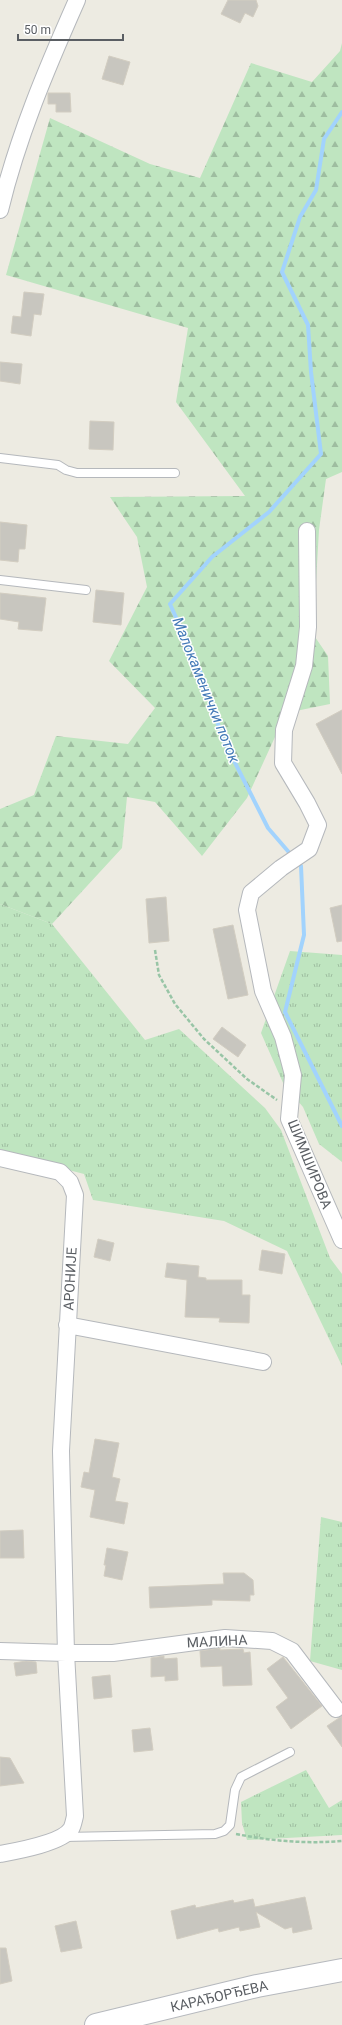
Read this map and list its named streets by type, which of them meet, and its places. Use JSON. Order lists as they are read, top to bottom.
{
  "streets": {
    "main road": ["КАРАЂОРЂЕВА"],
    "street": ["ШИМШИРОВА", "АРОНИЈЕ", "МАЛИНА"]
  },
  "water": ["Малокаменички поток"],
  "scale_bar": "50 m"
}
